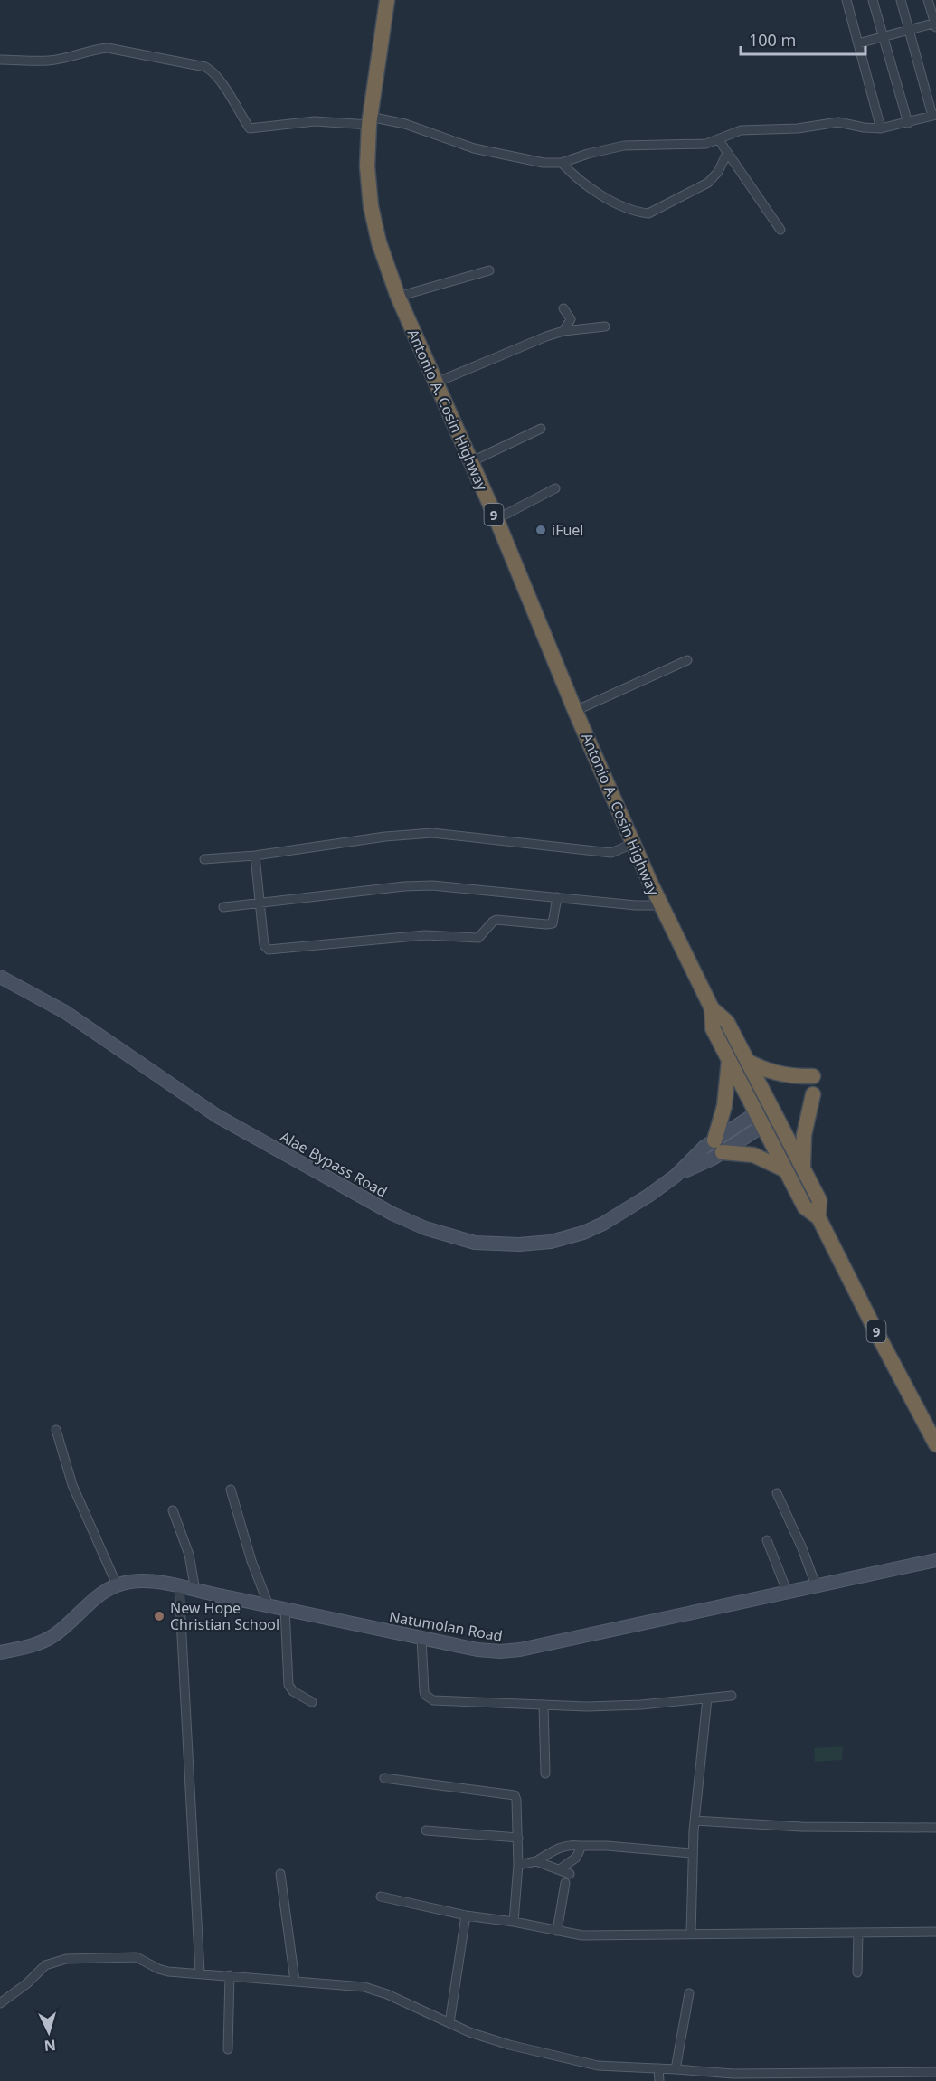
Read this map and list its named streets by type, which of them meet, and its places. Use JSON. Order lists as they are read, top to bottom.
{
  "streets": {
    "highway": ["Antonio A. Cosin Highway", "9"],
    "street": ["Alae Bypass Road", "Natumolan Road"]
  },
  "crossings": [
    ["Antonio A. Cosin Highway", "Alae Bypass Road"]
  ],
  "places": ["iFuel", "New Hope Christian School"],
  "scale_bar": "100 m",
  "north": "bottom"
}
